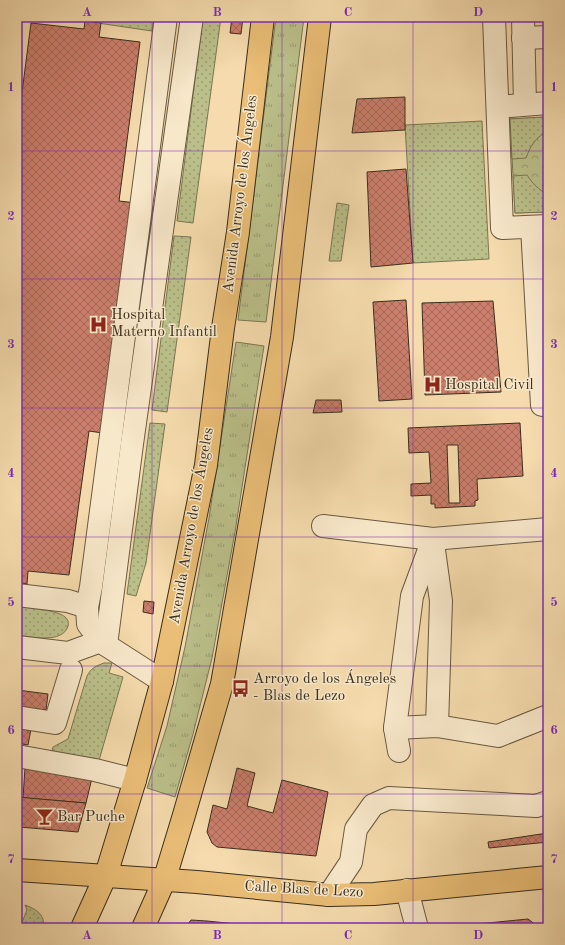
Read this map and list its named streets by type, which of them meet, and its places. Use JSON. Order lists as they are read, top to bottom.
{
  "streets": {
    "main road": ["Avenida Arroyo de los Ángeles", "Calle Blas de Lezo"]
  },
  "crossings": [
    ["Avenida Arroyo de los Ángeles", "Calle Blas de Lezo"]
  ],
  "places": {
    "hospital": ["Hospital Materno Infantil", "Hospital Civil"],
    "bus stop": ["Arroyo de los Ángeles - Blas de Lezo"],
    "bar": ["Bar Puche"]
  },
  "grid": {
    "columns": [
      "A",
      "B",
      "C",
      "D"
    ],
    "rows": [
      "1",
      "2",
      "3",
      "4",
      "5",
      "6",
      "7"
    ]
  }
}
